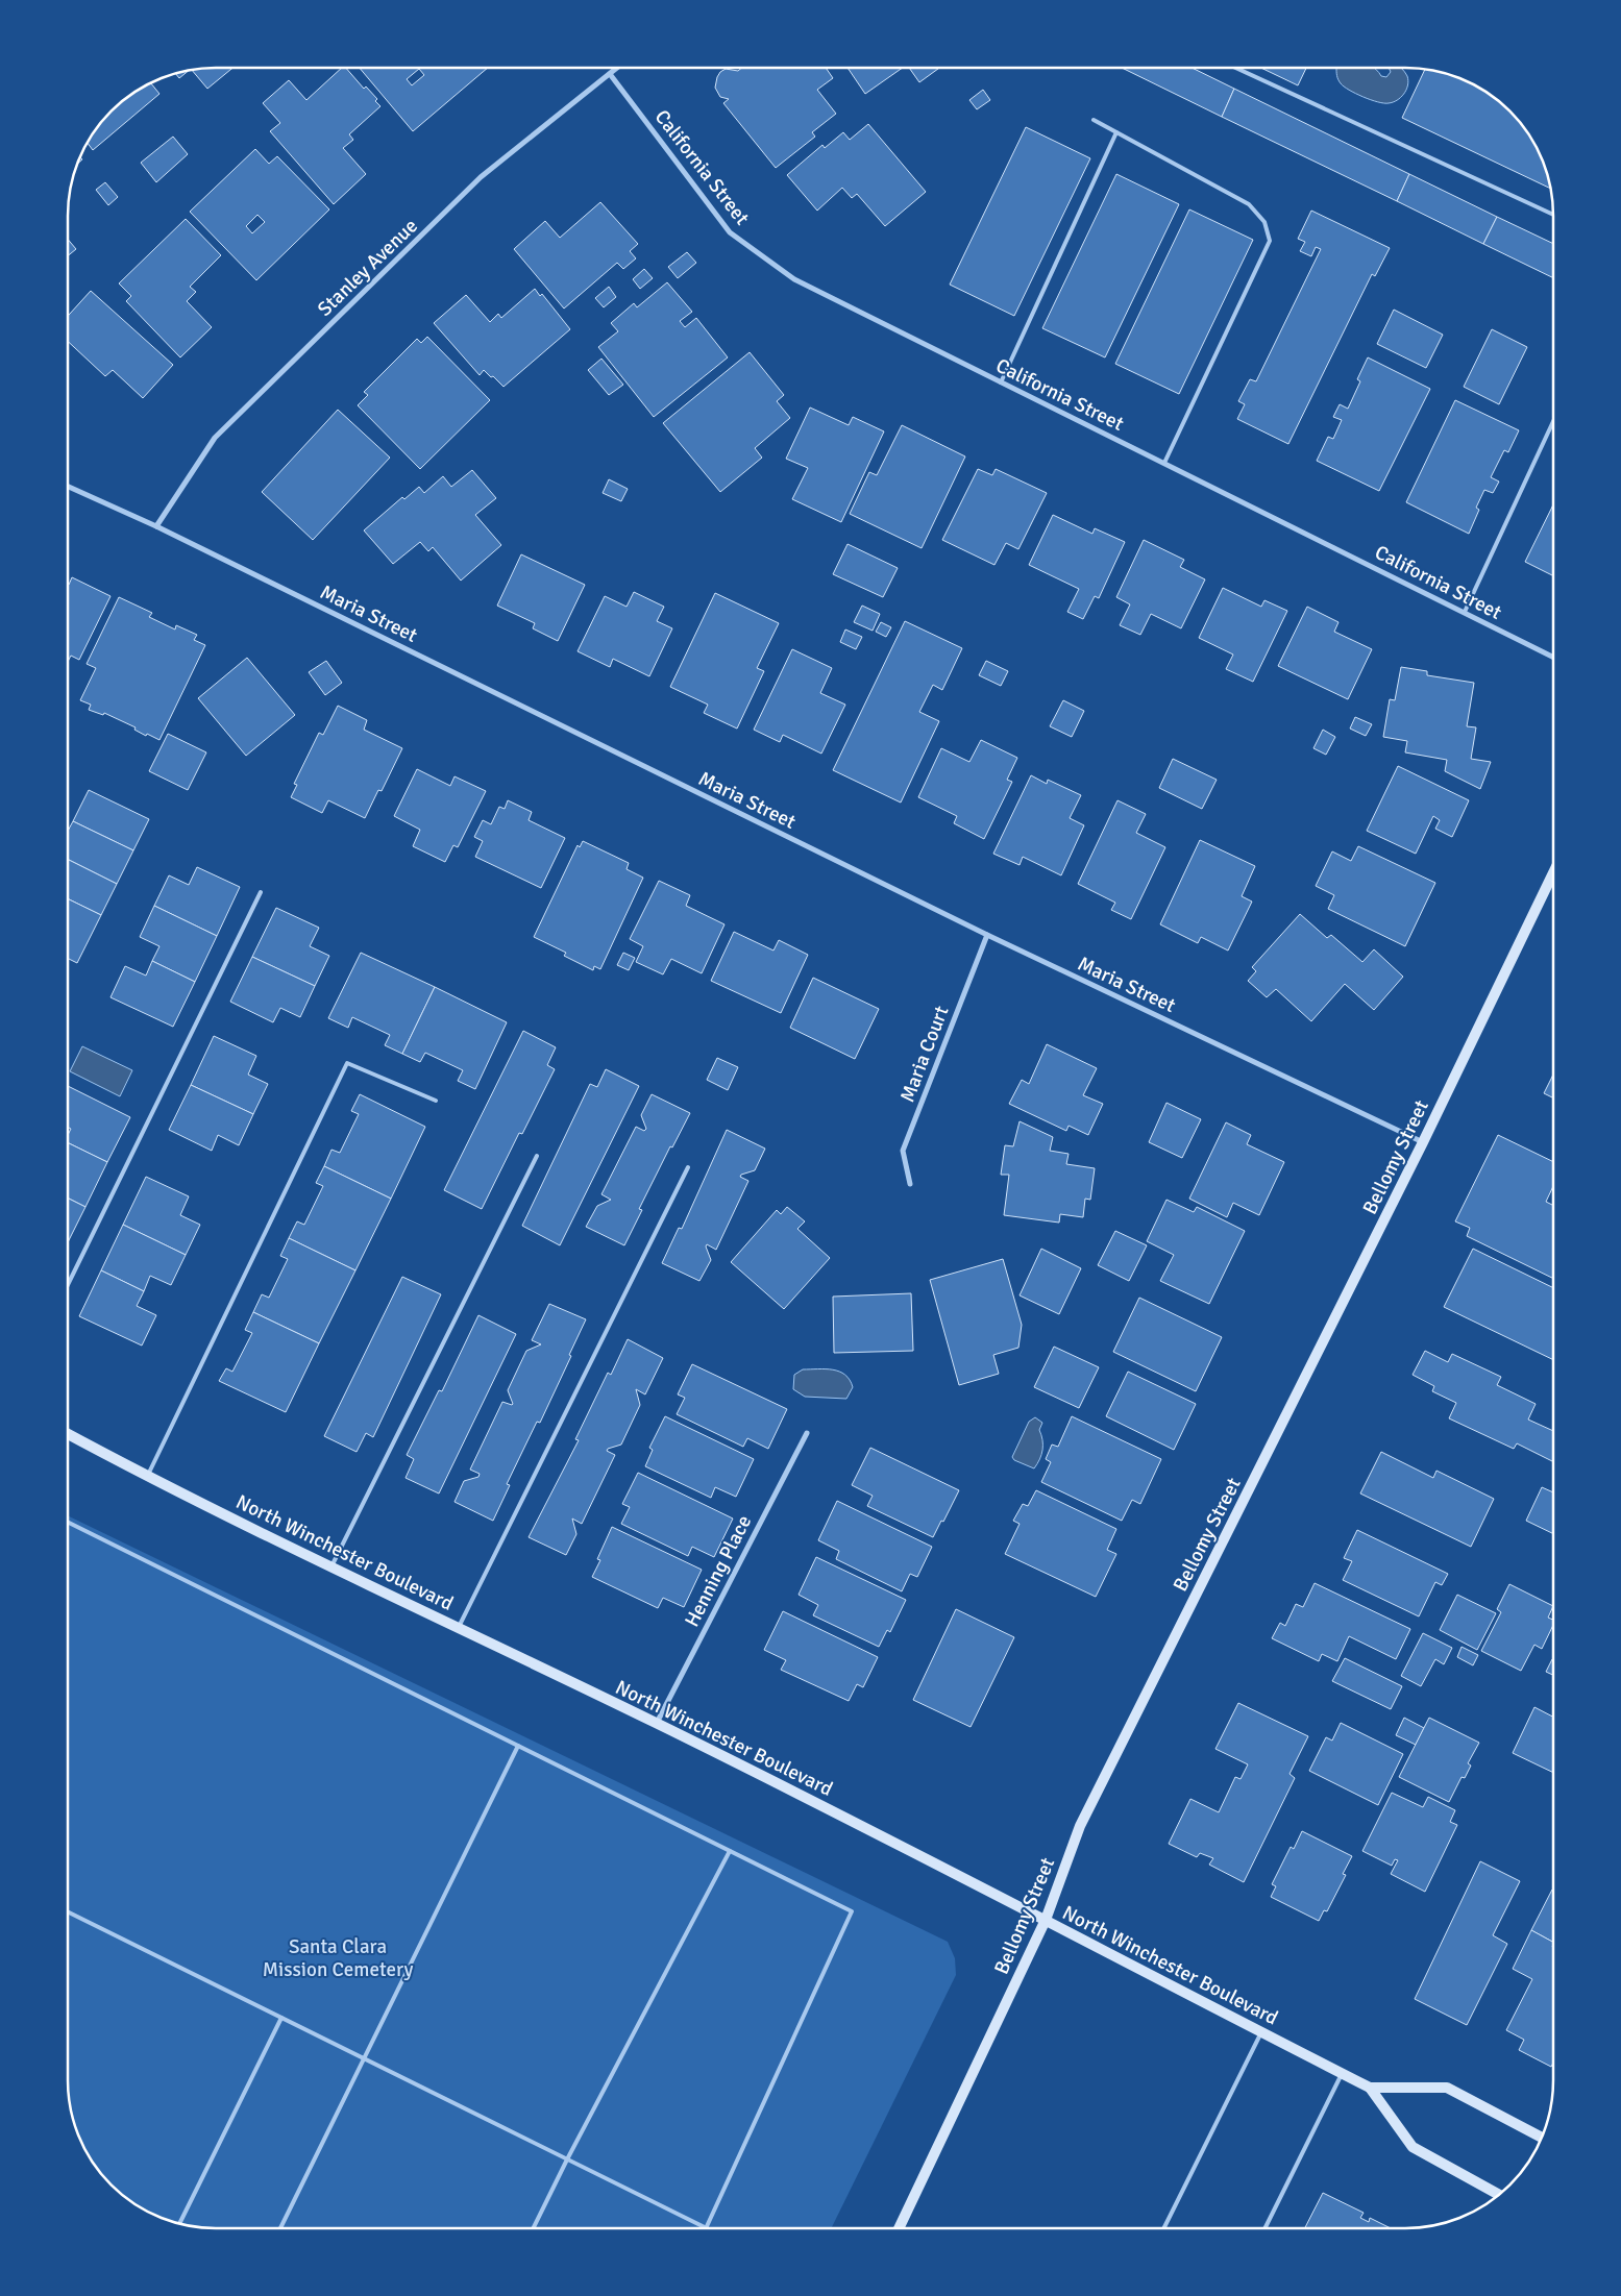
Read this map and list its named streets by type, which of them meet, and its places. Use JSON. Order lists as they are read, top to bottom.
{
  "streets": {
    "main road": ["Bellomy Street", "North Winchester Boulevard"],
    "street": [
      "California Street",
      "Stanley Avenue",
      "Maria Street",
      "Maria Court",
      "Henning Place"
    ]
  },
  "crossings": [
    ["California Street", "Stanley Avenue"],
    ["Stanley Avenue", "Maria Street"],
    ["Maria Street", "Maria Court"],
    ["Maria Street", "Bellomy Street"],
    ["Bellomy Street", "North Winchester Boulevard"],
    ["North Winchester Boulevard", "Henning Place"]
  ],
  "parks": ["Santa Clara Mission Cemetery"]
}
